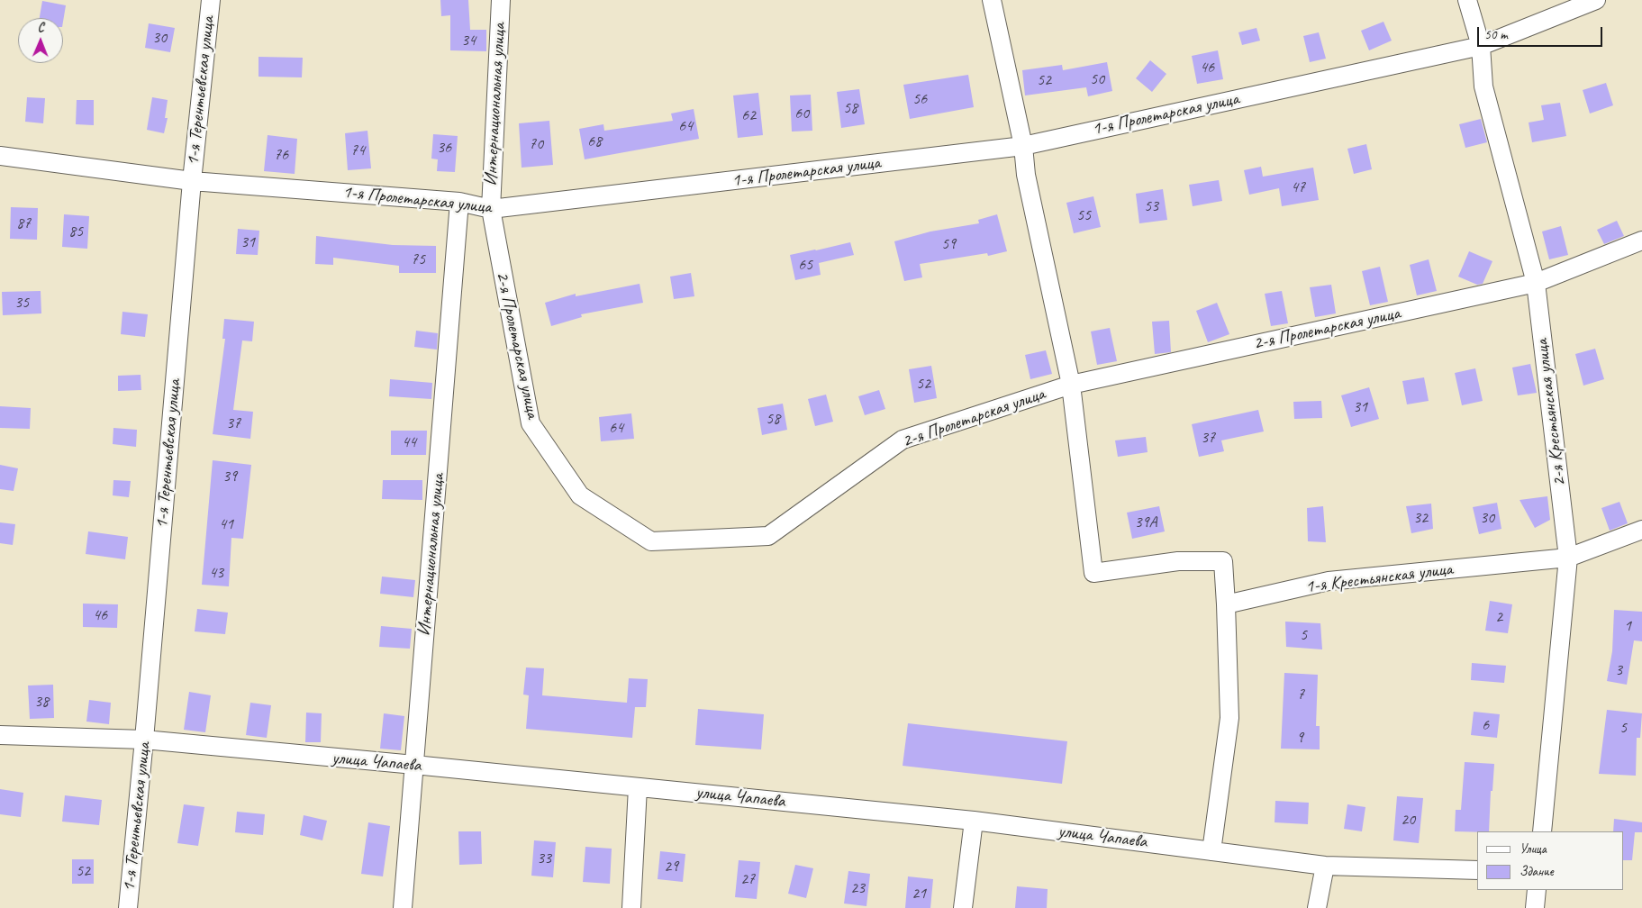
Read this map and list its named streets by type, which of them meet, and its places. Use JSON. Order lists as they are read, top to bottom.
{
  "streets": {
    "street": [
      "1-я Терентьевская улица",
      "Интернациональная улица",
      "1-я Пролетарская улица",
      "2-я Пролетарская улица",
      "2-я Крестьянская улица",
      "1-я Крестьянская улица",
      "улица Чапаева"
    ]
  },
  "crossings": [
    ["1-я Терентьевская улица", "1-я Пролетарская улица"],
    ["1-я Терентьевская улица", "улица Чапаева"],
    ["Интернациональная улица", "1-я Пролетарская улица"],
    ["Интернациональная улица", "2-я Пролетарская улица"],
    ["Интернациональная улица", "улица Чапаева"],
    ["1-я Пролетарская улица", "2-я Пролетарская улица"],
    ["1-я Пролетарская улица", "2-я Крестьянская улица"],
    ["2-я Пролетарская улица", "2-я Крестьянская улица"],
    ["2-я Крестьянская улица", "1-я Крестьянская улица"]
  ],
  "house_numbers": [
    "30",
    "34",
    "46",
    "50",
    "52",
    "56",
    "58",
    "60",
    "62",
    "64",
    "68",
    "70",
    "36",
    "74",
    "76",
    "47",
    "53",
    "55",
    "87",
    "85",
    "31",
    "59",
    "75",
    "65",
    "35",
    "52",
    "31",
    "58",
    "37",
    "64",
    "37",
    "44",
    "39",
    "32",
    "30",
    "39А",
    "41",
    "43",
    "46",
    "2",
    "1",
    "5",
    "3",
    "7",
    "38",
    "6",
    "5",
    "9",
    "20",
    "33",
    "29",
    "52",
    "27",
    "23",
    "21"
  ],
  "legend": ["Улица", "Здание"],
  "scale_bar": "50 m",
  "north": "top"
}
